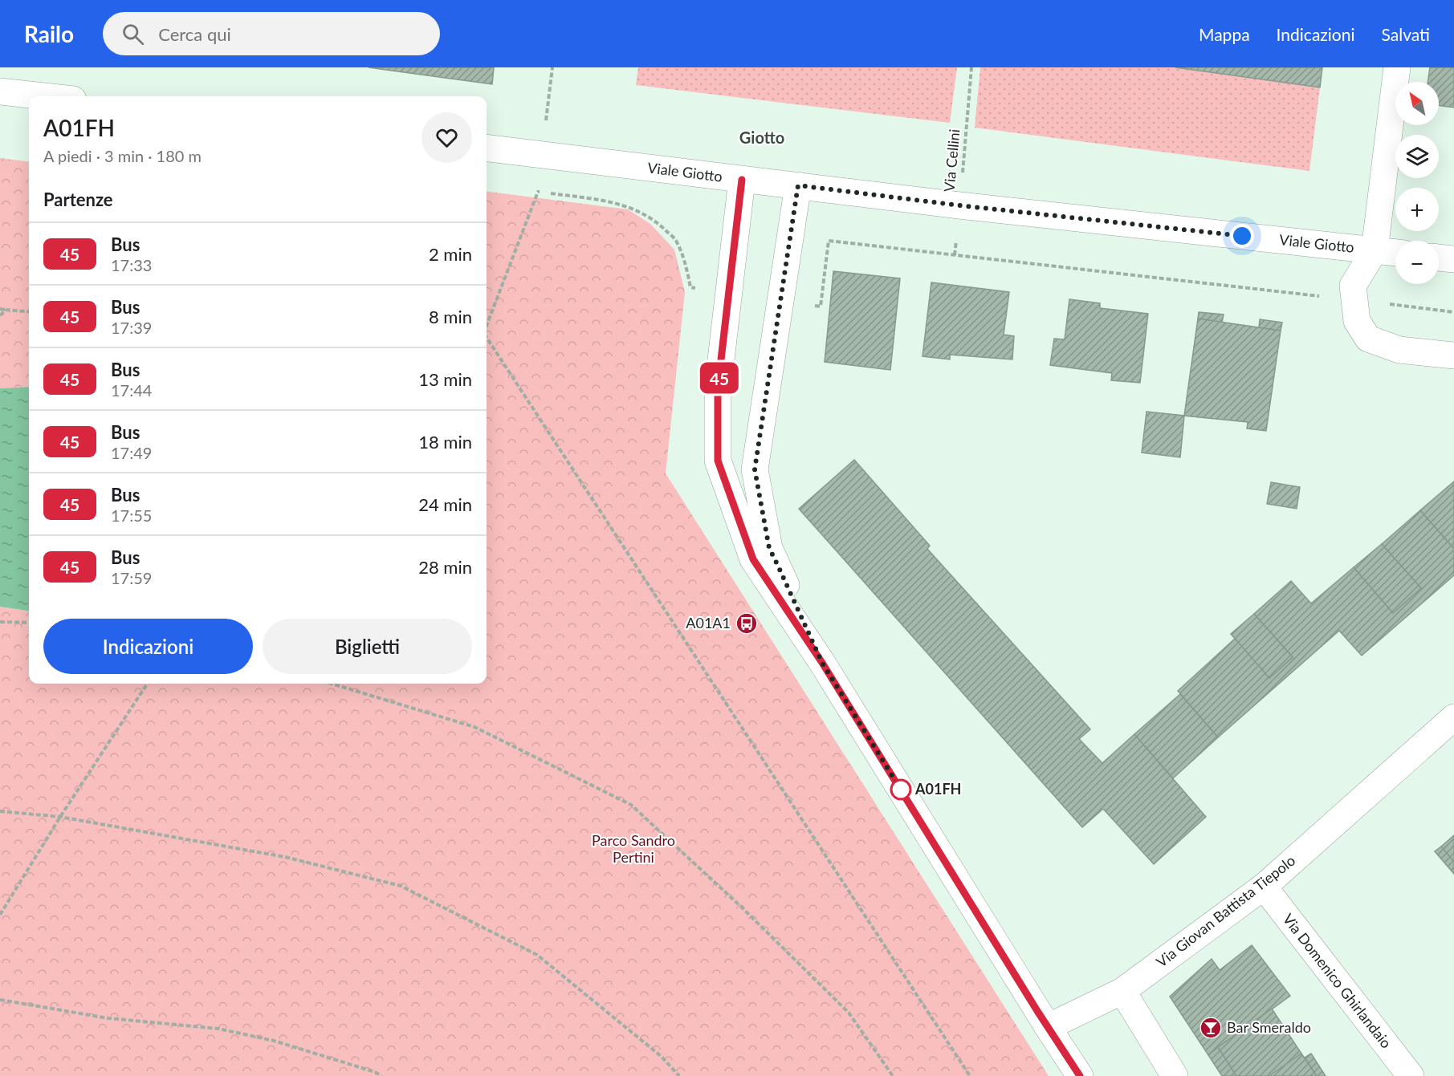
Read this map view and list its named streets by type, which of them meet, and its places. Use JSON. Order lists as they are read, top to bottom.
{
  "streets": {
    "street": ["Viale Giotto", "Via Giovan Battista Tiepolo", "Via Domenico Ghirlandaio"],
    "path": ["Via Cellini"]
  },
  "crossings": [
    ["Via Cellini", "Viale Giotto"],
    ["Via Giovan Battista Tiepolo", "Via Domenico Ghirlandaio"]
  ],
  "districts": ["Giotto"],
  "parks": ["Parco Sandro Pertini"],
  "places": {
    "bus stop": ["A01A1"],
    "other": ["A01FH"],
    "bar": ["Bar Smeraldo"]
  },
  "lines": ["bus line 45"],
  "north": "top left",
  "page": {
    "header": "Railo",
    "search": "Cerca qui",
    "nav": ["Mappa", "Indicazioni", "Salvati"],
    "on_map": "45",
    "map_buttons": ["+", "−"],
    "heading": [
      ["A01FH", "A piedi · 3 min · 180 m"],
      "Partenze"
    ],
    "list": [
      {
        "mark": "45",
        "name": "Bus",
        "note": "17:33",
        "value": "2 min"
      },
      {
        "mark": "45",
        "name": "Bus",
        "note": "17:39",
        "value": "8 min"
      },
      {
        "mark": "45",
        "name": "Bus",
        "note": "17:44",
        "value": "13 min"
      },
      {
        "mark": "45",
        "name": "Bus",
        "note": "17:49",
        "value": "18 min"
      },
      {
        "mark": "45",
        "name": "Bus",
        "note": "17:55",
        "value": "24 min"
      },
      {
        "mark": "45",
        "name": "Bus",
        "note": "17:59",
        "value": "28 min"
      }
    ],
    "buttons": ["Indicazioni", "Biglietti"]
  }
}
